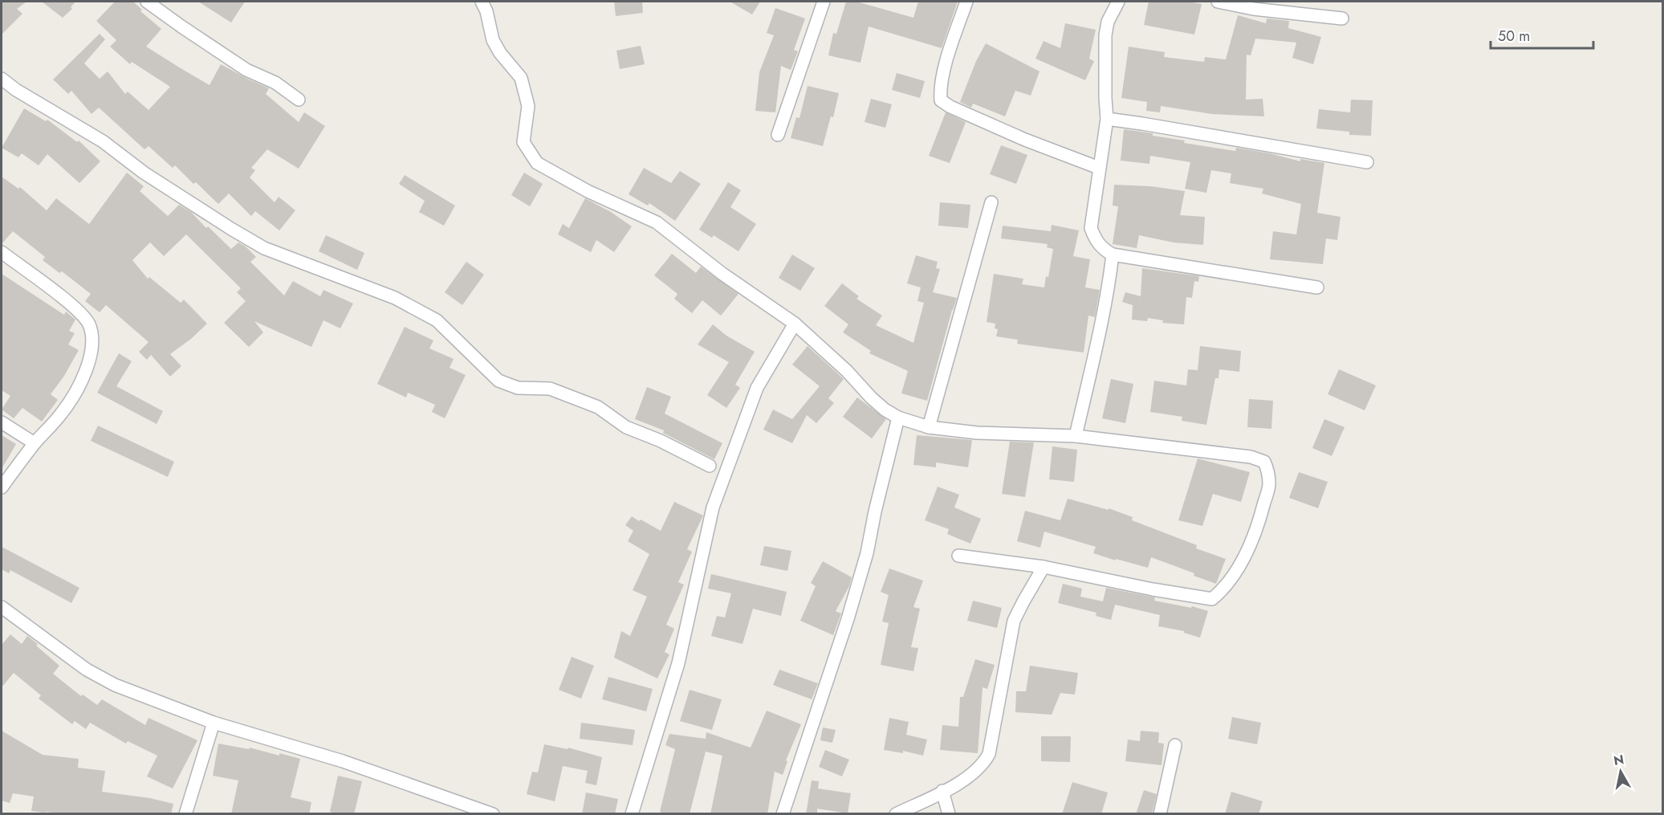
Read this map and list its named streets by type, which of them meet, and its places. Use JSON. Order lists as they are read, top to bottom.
{
  "scale_bar": "50 m",
  "north": "top"
}
